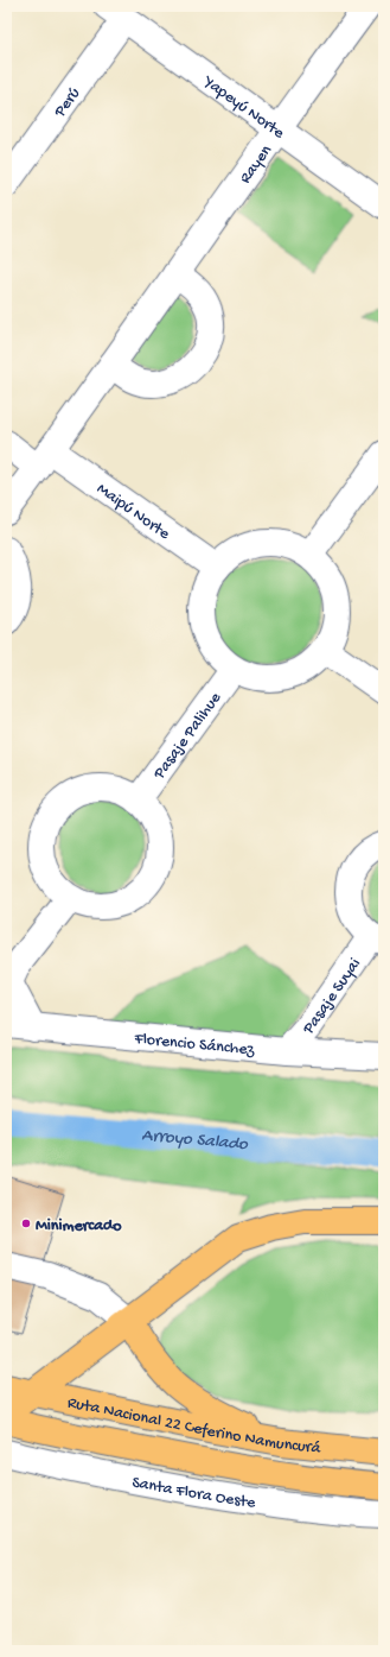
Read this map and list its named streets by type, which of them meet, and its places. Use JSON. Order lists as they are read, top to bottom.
{
  "streets": {
    "highway": ["Ruta Nacional 22 Ceferino Namuncurá"],
    "street": [
      "Perú",
      "Yapeyú Norte",
      "Rayen",
      "Maipú Norte",
      "Pasaje Palihue",
      "Pasaje Suyai",
      "Florencio Sánchez",
      "Santa Flora Oeste"
    ]
  },
  "crossings": [
    ["Perú", "Yapeyú Norte"],
    ["Yapeyú Norte", "Rayen"],
    ["Rayen", "Maipú Norte"],
    ["Maipú Norte", "Pasaje Palihue"],
    ["Pasaje Suyai", "Florencio Sánchez"]
  ],
  "water": ["Arroyo Salado"],
  "places": ["Minimercado"]
}
